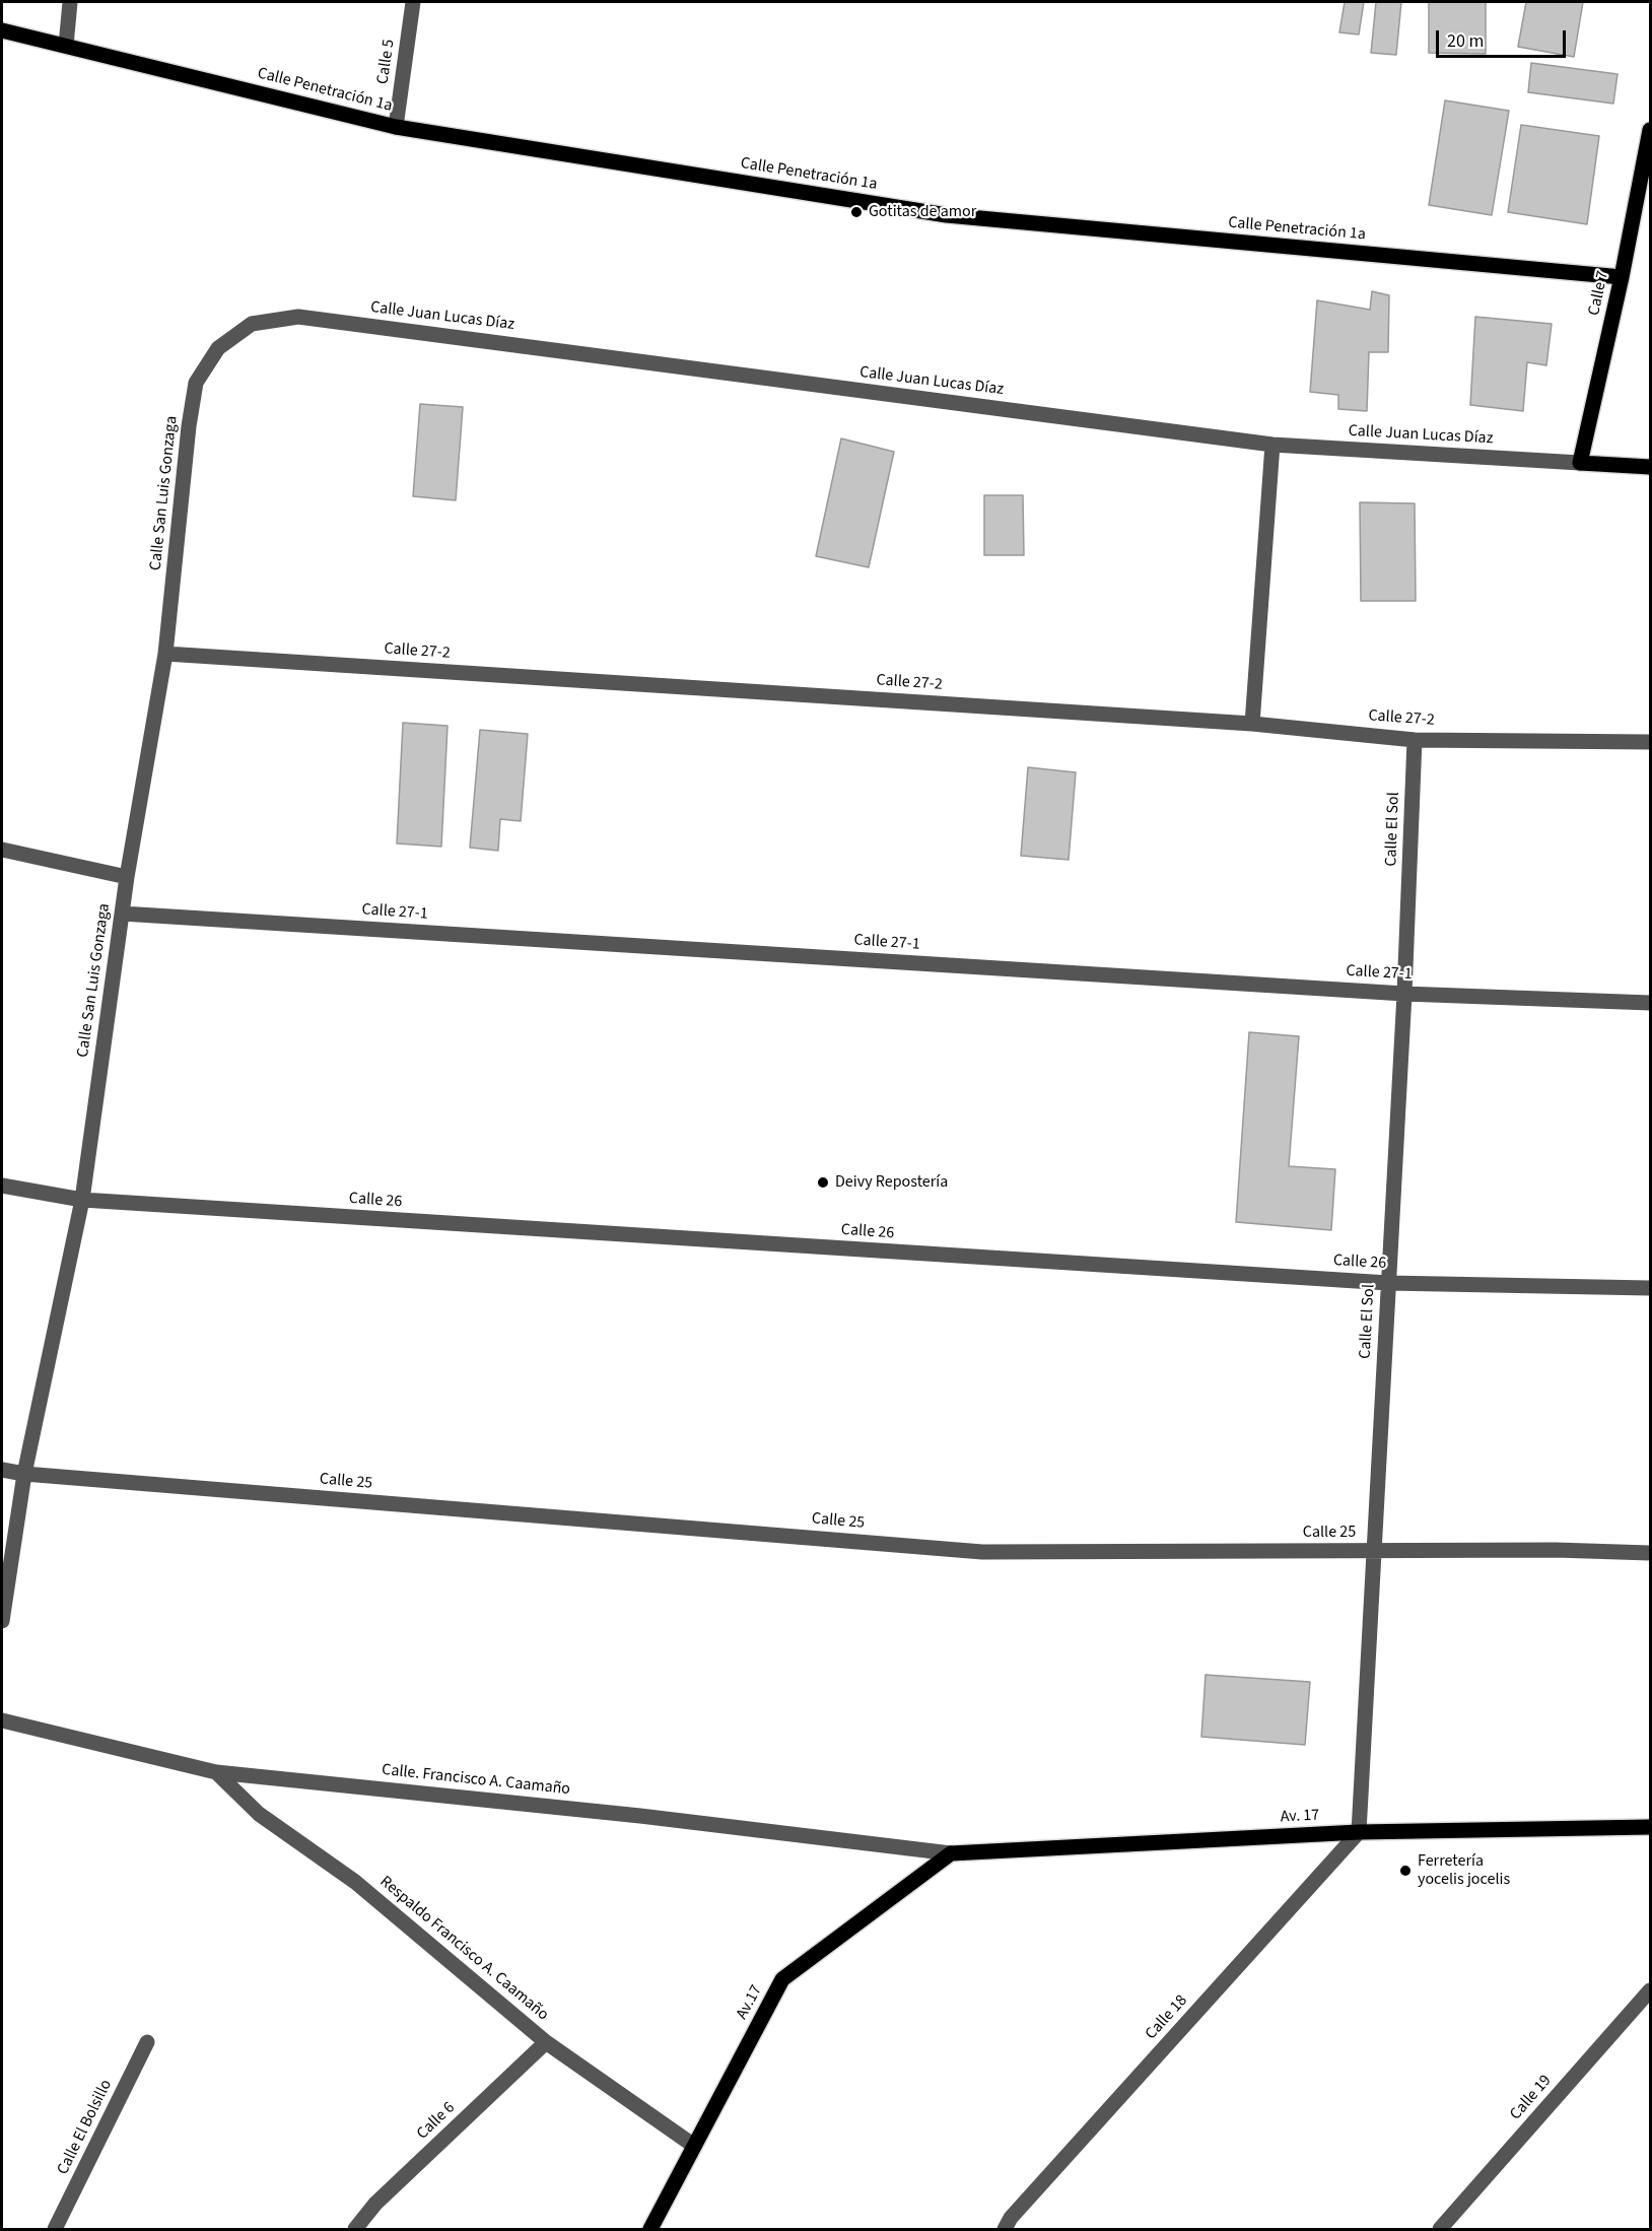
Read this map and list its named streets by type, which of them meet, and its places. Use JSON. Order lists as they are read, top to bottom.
{
  "streets": {
    "main road": [
      "Calle Penetración 1a",
      "Calle 7",
      "Calle Juan Lucas Díaz",
      "Av. 17",
      "Av.17"
    ],
    "street": [
      "Calle 5",
      "Calle San Luis Gonzaga",
      "Calle 27-2",
      "Calle El Sol",
      "Calle 27-1",
      "Calle 26",
      "Calle 25",
      "Calle. Francisco A. Caamaño",
      "Respaldo Francisco A. Caamaño",
      "Calle 18",
      "Calle 19",
      "Calle 6",
      "Calle El Bolsillo"
    ]
  },
  "crossings": [
    ["Calle 5", "Calle Penetración 1a"],
    ["Calle Penetración 1a", "Calle 7"],
    ["Calle 7", "Calle Juan Lucas Díaz"],
    ["Calle Juan Lucas Díaz", "Calle San Luis Gonzaga"],
    ["Calle San Luis Gonzaga", "Calle 27-2"],
    ["Calle San Luis Gonzaga", "Calle 27-1"],
    ["Calle San Luis Gonzaga", "Calle 26"],
    ["Calle San Luis Gonzaga", "Calle 25"],
    ["Calle 27-2", "Calle El Sol"],
    ["Calle El Sol", "Calle 27-1"],
    ["Calle El Sol", "Calle 26"],
    ["Calle El Sol", "Calle 25"],
    ["Calle El Sol", "Av. 17"],
    ["Calle El Sol", "Calle 18"],
    ["Calle. Francisco A. Caamaño", "Av. 17"],
    ["Calle. Francisco A. Caamaño", "Respaldo Francisco A. Caamaño"],
    ["Calle. Francisco A. Caamaño", "Av.17"],
    ["Av. 17", "Av.17"],
    ["Av. 17", "Calle 18"],
    ["Respaldo Francisco A. Caamaño", "Av.17"],
    ["Respaldo Francisco A. Caamaño", "Calle 6"]
  ],
  "places": ["Gotitas de amor", "Deivy Repostería", "Ferretería yocelis jocelis"],
  "scale_bar": "20 m"
}
